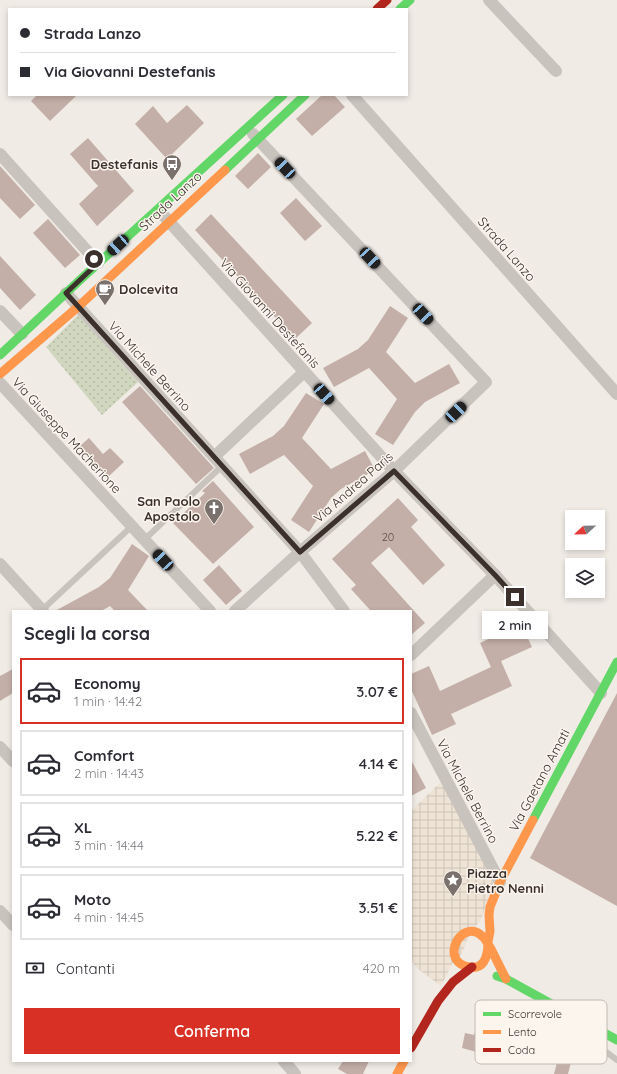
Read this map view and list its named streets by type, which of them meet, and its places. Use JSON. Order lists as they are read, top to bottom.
{
  "streets": {
    "street": [
      "Strada Lanzo",
      "Via Giovanni Destefanis",
      "Via Michele Berrino",
      "Via Giuseppe Macherione",
      "Via Andrea Paris",
      "Via Gaetano Amati"
    ]
  },
  "crossings": [
    ["Strada Lanzo", "Via Giovanni Destefanis"],
    ["Strada Lanzo", "Via Michele Berrino"],
    ["Strada Lanzo", "Via Andrea Paris"],
    ["Via Giovanni Destefanis", "Via Andrea Paris"],
    ["Via Giovanni Destefanis", "Via Gaetano Amati"],
    ["Via Michele Berrino", "Via Andrea Paris"],
    ["Via Michele Berrino", "Via Gaetano Amati"]
  ],
  "places": {
    "bus stop": ["Destefanis"],
    "cafe": ["Dolcevita"],
    "church": ["San Paolo Apostolo"],
    "place": ["Piazza Pietro Nenni"]
  },
  "house_numbers": ["20"],
  "legend": ["Scorrevole", "Lento", "Coda"],
  "north": "left",
  "page": {
    "banner": ["Strada Lanzo", "Via Giovanni Destefanis"],
    "heading": "Scegli la corsa",
    "bubble": "2 min",
    "list": [
      {
        "name": "Economy",
        "note": "1 min · 14:42",
        "value": "3.07 €"
      },
      {
        "name": "Comfort",
        "note": "2 min · 14:43",
        "value": "4.14 €"
      },
      {
        "name": "XL",
        "note": "3 min · 14:44",
        "value": "5.22 €"
      },
      {
        "name": "Moto",
        "note": "4 min · 14:45",
        "value": "3.51 €"
      }
    ],
    "pay": ["Contanti", "420 m"],
    "buttons": "Conferma"
  }
}
